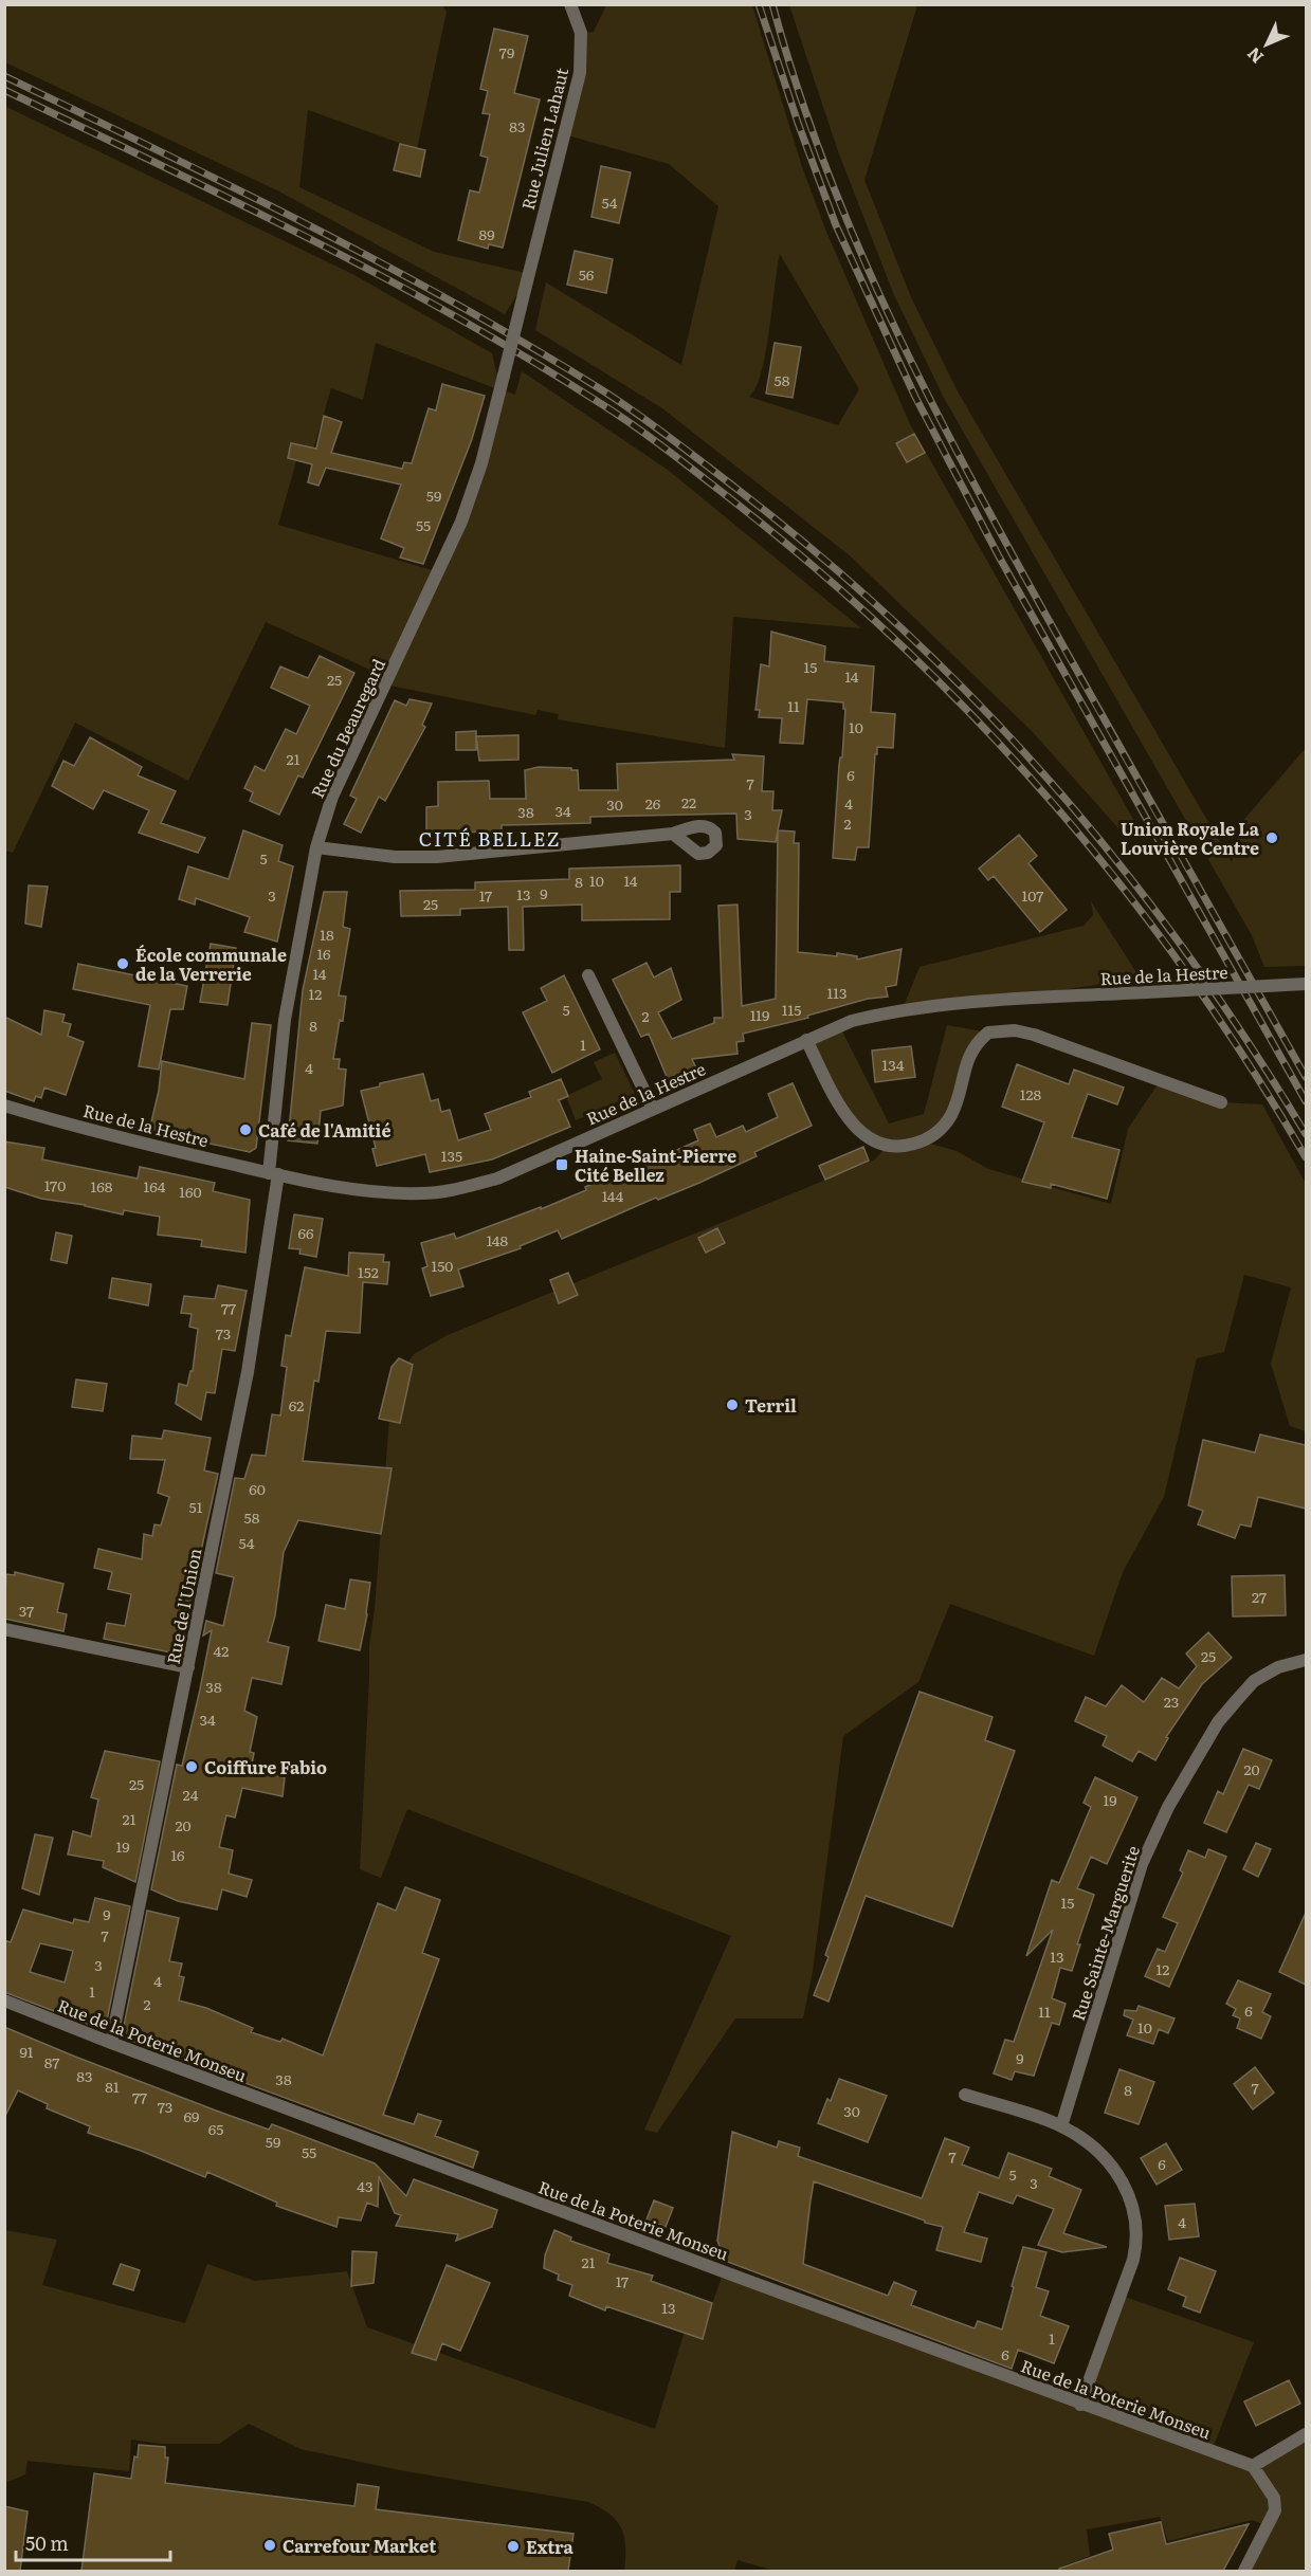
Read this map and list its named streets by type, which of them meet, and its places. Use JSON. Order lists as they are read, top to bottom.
{
  "streets": {
    "street": [
      "Rue Julien Lahaut",
      "Rue du Beauregard",
      "Rue de la Hestre",
      "Rue de l'Union",
      "Rue Sainte-Marguerite",
      "Rue de la Poterie Monseu"
    ]
  },
  "crossings": [
    ["Rue Julien Lahaut", "Rue du Beauregard"],
    ["Rue du Beauregard", "Rue de la Hestre"],
    ["Rue du Beauregard", "Rue de l'Union"],
    ["Rue de la Hestre", "Rue de l'Union"],
    ["Rue de l'Union", "Rue de la Poterie Monseu"]
  ],
  "districts": ["CITÉ BELLEZ"],
  "places": {
    "other": [
      "Union Royale La Louvière Centre",
      "École communale de la Verrerie",
      "Café de l'Amitié",
      "Terril",
      "Coiffure Fabio",
      "Carrefour Market",
      "Extra"
    ],
    "transit": ["Haine-Saint-Pierre Cité Bellez"]
  },
  "house_numbers": [
    "79",
    "83",
    "54",
    "89",
    "56",
    "58",
    "59",
    "55",
    "15",
    "14",
    "25",
    "11",
    "10",
    "21",
    "6",
    "7",
    "22",
    "26",
    "4",
    "30",
    "34",
    "38",
    "3",
    "2",
    "5",
    "10",
    "14",
    "8",
    "9",
    "13",
    "3",
    "17",
    "107",
    "25",
    "18",
    "16",
    "14",
    "113",
    "12",
    "5",
    "115",
    "119",
    "2",
    "8",
    "1",
    "134",
    "4",
    "128",
    "135",
    "170",
    "168",
    "164",
    "160",
    "144",
    "66",
    "148",
    "150",
    "152",
    "77",
    "73",
    "62",
    "60",
    "51",
    "58",
    "54",
    "27",
    "37",
    "42",
    "25",
    "38",
    "23",
    "34",
    "20",
    "25",
    "24",
    "19",
    "21",
    "20",
    "19",
    "16",
    "15",
    "9",
    "7",
    "13",
    "3",
    "12",
    "4",
    "1",
    "2",
    "6",
    "11",
    "10",
    "91",
    "9",
    "87",
    "83",
    "38",
    "81",
    "7",
    "8",
    "77",
    "73",
    "30",
    "69",
    "65",
    "59",
    "55",
    "7",
    "6",
    "5",
    "3",
    "43",
    "4",
    "21",
    "17",
    "13",
    "1",
    "6"
  ],
  "scale_bar": "50 m",
  "north": "bottom left"
}
